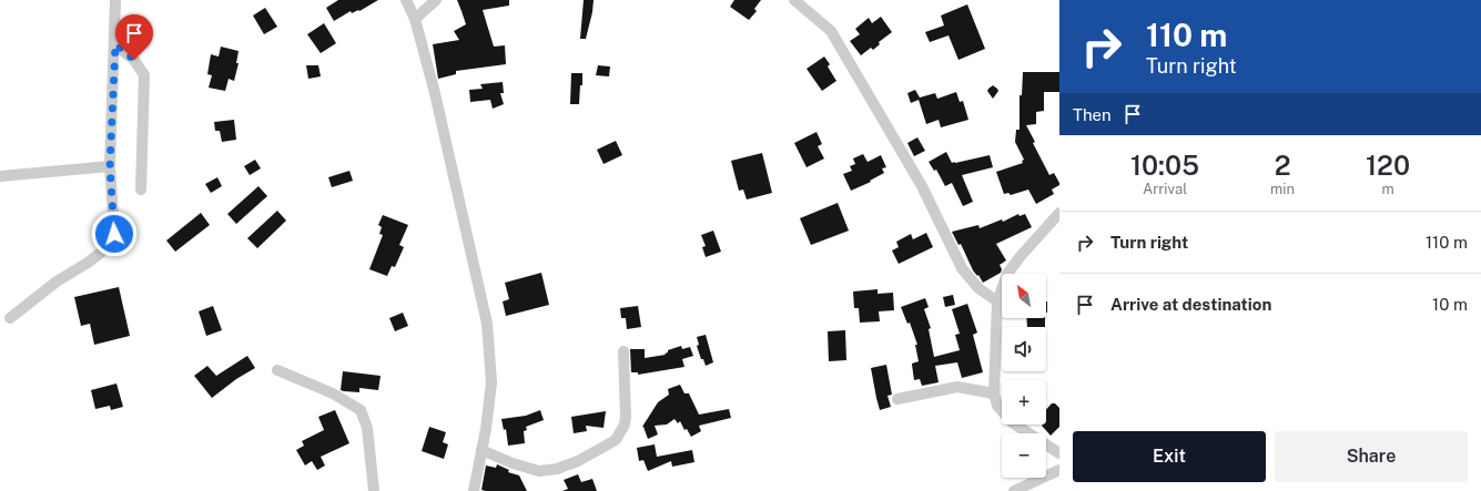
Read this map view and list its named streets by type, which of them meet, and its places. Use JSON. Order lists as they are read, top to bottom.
{
  "north": "top left",
  "page": {
    "turn": ["110 m", "Turn right"],
    "then": "Then",
    "eta": [
      "10:05",
      "Arrival",
      "2",
      "min",
      "120",
      "m"
    ],
    "list": [
      {
        "name": "Turn right",
        "value": "110 m"
      },
      {
        "name": "Arrive at destination",
        "value": "10 m"
      }
    ],
    "map_buttons": ["+", "−"],
    "buttons": ["Exit", "Share"]
  }
}
